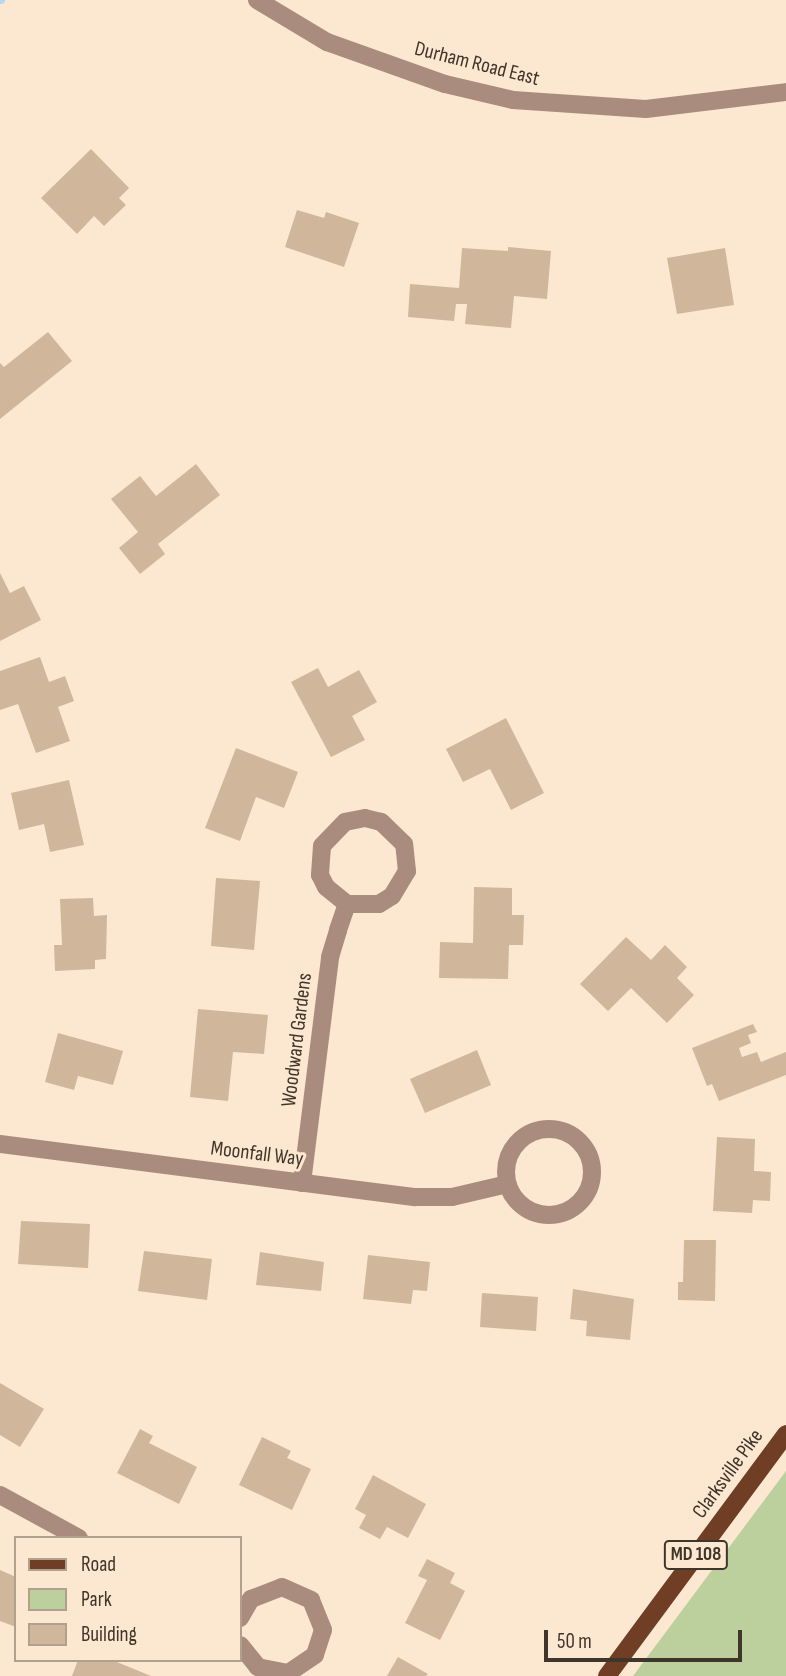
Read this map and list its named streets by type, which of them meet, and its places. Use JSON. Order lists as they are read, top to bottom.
{
  "streets": {
    "main road": ["Clarksville Pike", "MD 108"],
    "street": ["Durham Road East", "Woodward Gardens", "Moonfall Way"]
  },
  "crossings": [
    ["Woodward Gardens", "Moonfall Way"]
  ],
  "legend": ["Road", "Park", "Building"],
  "scale_bar": "50 m"
}
